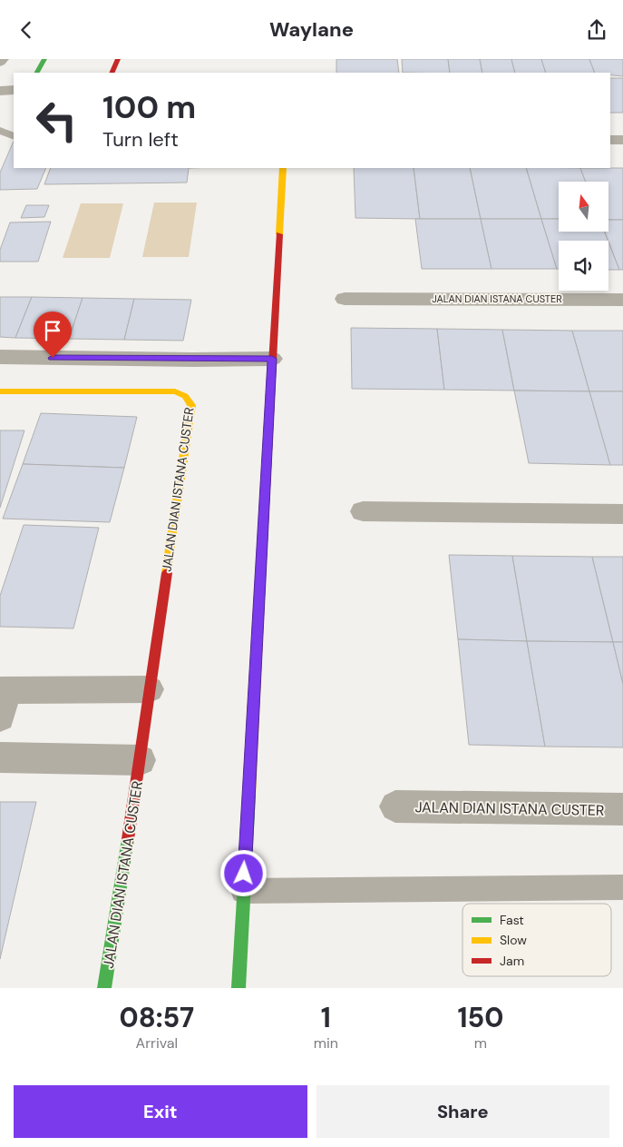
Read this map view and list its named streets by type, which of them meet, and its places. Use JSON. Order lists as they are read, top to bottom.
{
  "streets": {
    "street": ["JALAN DIAN ISTANA CUSTER"]
  },
  "legend": ["Fast", "Slow", "Jam"],
  "north": "top",
  "page": {
    "header": "Waylane",
    "turn": ["100 m", "Turn left"],
    "eta": [
      "08:57",
      "Arrival",
      "1",
      "min",
      "150",
      "m"
    ],
    "buttons": ["Exit", "Share"]
  }
}
